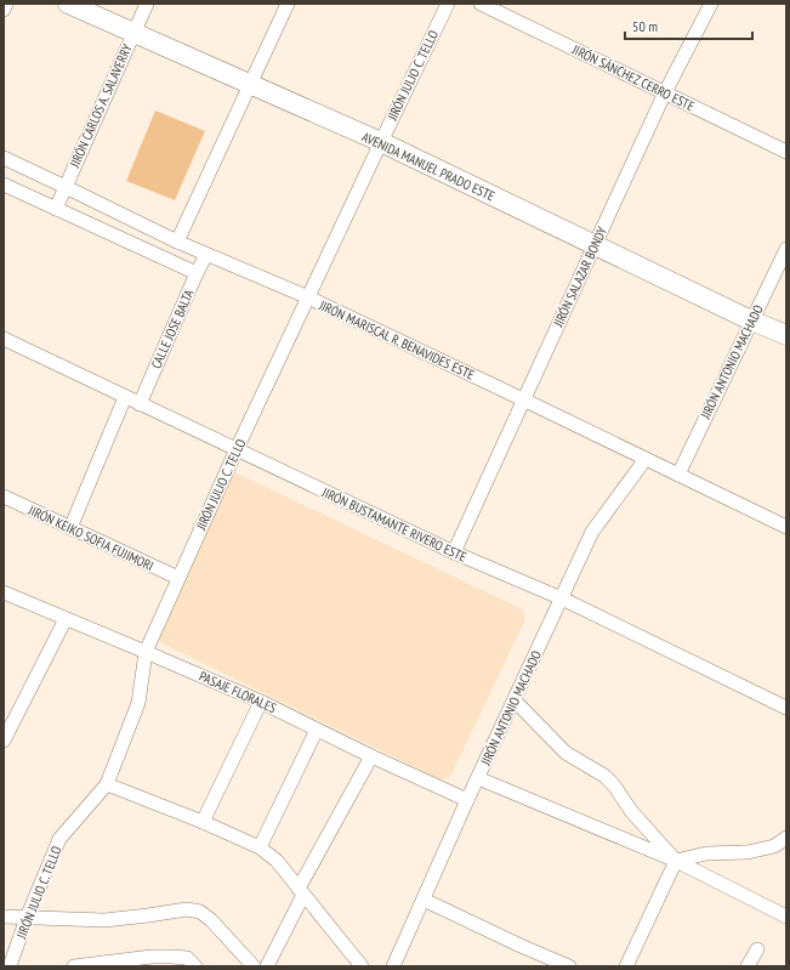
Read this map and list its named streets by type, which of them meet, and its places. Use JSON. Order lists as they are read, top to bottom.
{
  "streets": {
    "street": [
      "JIRÓN JULIO C. TELLO",
      "JIRÓN SÁNCHEZ CERRO ESTE",
      "JIRÓN CARLOS A. SALAVERRY",
      "AVENIDA MANUEL PRADO ESTE",
      "JIRÓN SALAZAR BONDY",
      "CALLE JOSE BALTA",
      "JIRÓN MARISCAL R. BENAVIDES ESTE",
      "JIRÓN ANTONIO MACHADO",
      "JIRÓN BUSTAMANTE RIVERO ESTE",
      "JIRÓN KEIKO SOFIA FUJIMORI",
      "PASAJE FLORALES"
    ]
  },
  "crossings": [
    ["JIRÓN JULIO C. TELLO", "AVENIDA MANUEL PRADO ESTE"],
    ["JIRÓN JULIO C. TELLO", "JIRÓN MARISCAL R. BENAVIDES ESTE"],
    ["JIRÓN JULIO C. TELLO", "JIRÓN BUSTAMANTE RIVERO ESTE"],
    ["JIRÓN JULIO C. TELLO", "JIRÓN KEIKO SOFIA FUJIMORI"],
    ["JIRÓN JULIO C. TELLO", "PASAJE FLORALES"],
    ["JIRÓN SÁNCHEZ CERRO ESTE", "JIRÓN SALAZAR BONDY"],
    ["JIRÓN CARLOS A. SALAVERRY", "AVENIDA MANUEL PRADO ESTE"],
    ["JIRÓN CARLOS A. SALAVERRY", "JIRÓN MARISCAL R. BENAVIDES ESTE"],
    ["AVENIDA MANUEL PRADO ESTE", "JIRÓN SALAZAR BONDY"],
    ["AVENIDA MANUEL PRADO ESTE", "JIRÓN ANTONIO MACHADO"],
    ["JIRÓN SALAZAR BONDY", "JIRÓN MARISCAL R. BENAVIDES ESTE"],
    ["JIRÓN SALAZAR BONDY", "JIRÓN BUSTAMANTE RIVERO ESTE"],
    ["CALLE JOSE BALTA", "JIRÓN MARISCAL R. BENAVIDES ESTE"],
    ["CALLE JOSE BALTA", "JIRÓN BUSTAMANTE RIVERO ESTE"],
    ["JIRÓN MARISCAL R. BENAVIDES ESTE", "JIRÓN ANTONIO MACHADO"],
    ["JIRÓN ANTONIO MACHADO", "JIRÓN BUSTAMANTE RIVERO ESTE"],
    ["JIRÓN ANTONIO MACHADO", "PASAJE FLORALES"]
  ],
  "scale_bar": "50 m"
}
